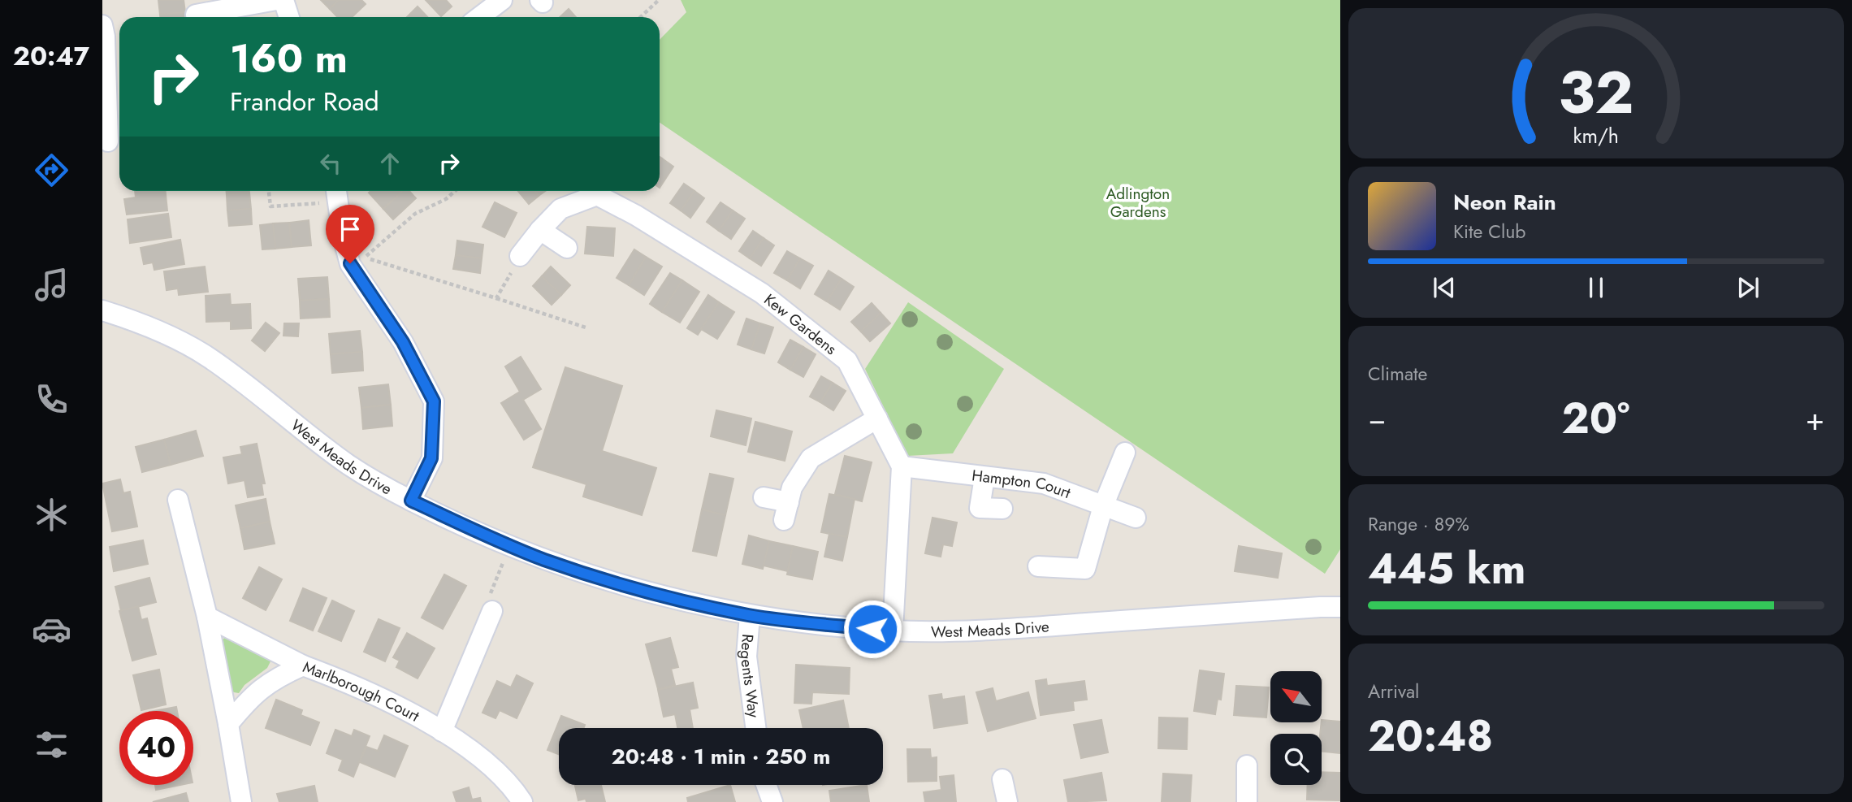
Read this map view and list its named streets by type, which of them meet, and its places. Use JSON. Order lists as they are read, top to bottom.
{
  "streets": {
    "street": [
      "Kew Gardens",
      "West Meads Drive",
      "Hampton Court",
      "Regents Way",
      "Marlborough Court"
    ]
  },
  "crossings": [
    ["Kew Gardens", "Hampton Court"],
    ["West Meads Drive", "Regents Way"]
  ],
  "parks": ["Adlington Gardens"],
  "north": "top left",
  "page": {
    "tabs": "20:47",
    "turn": ["160 m", "Frandor Road"],
    "song": ["Neon Rain", "Kite Club"],
    "tile": [
      "Climate",
      ["Range · 89%", "445 km"],
      ["Arrival", "20:48"]
    ],
    "heat": ["−", "20°", "+"],
    "limit": "40",
    "trip": "20:48 · 1 min · 250 m",
    "gauge": ["32", "km/h"]
  }
}
